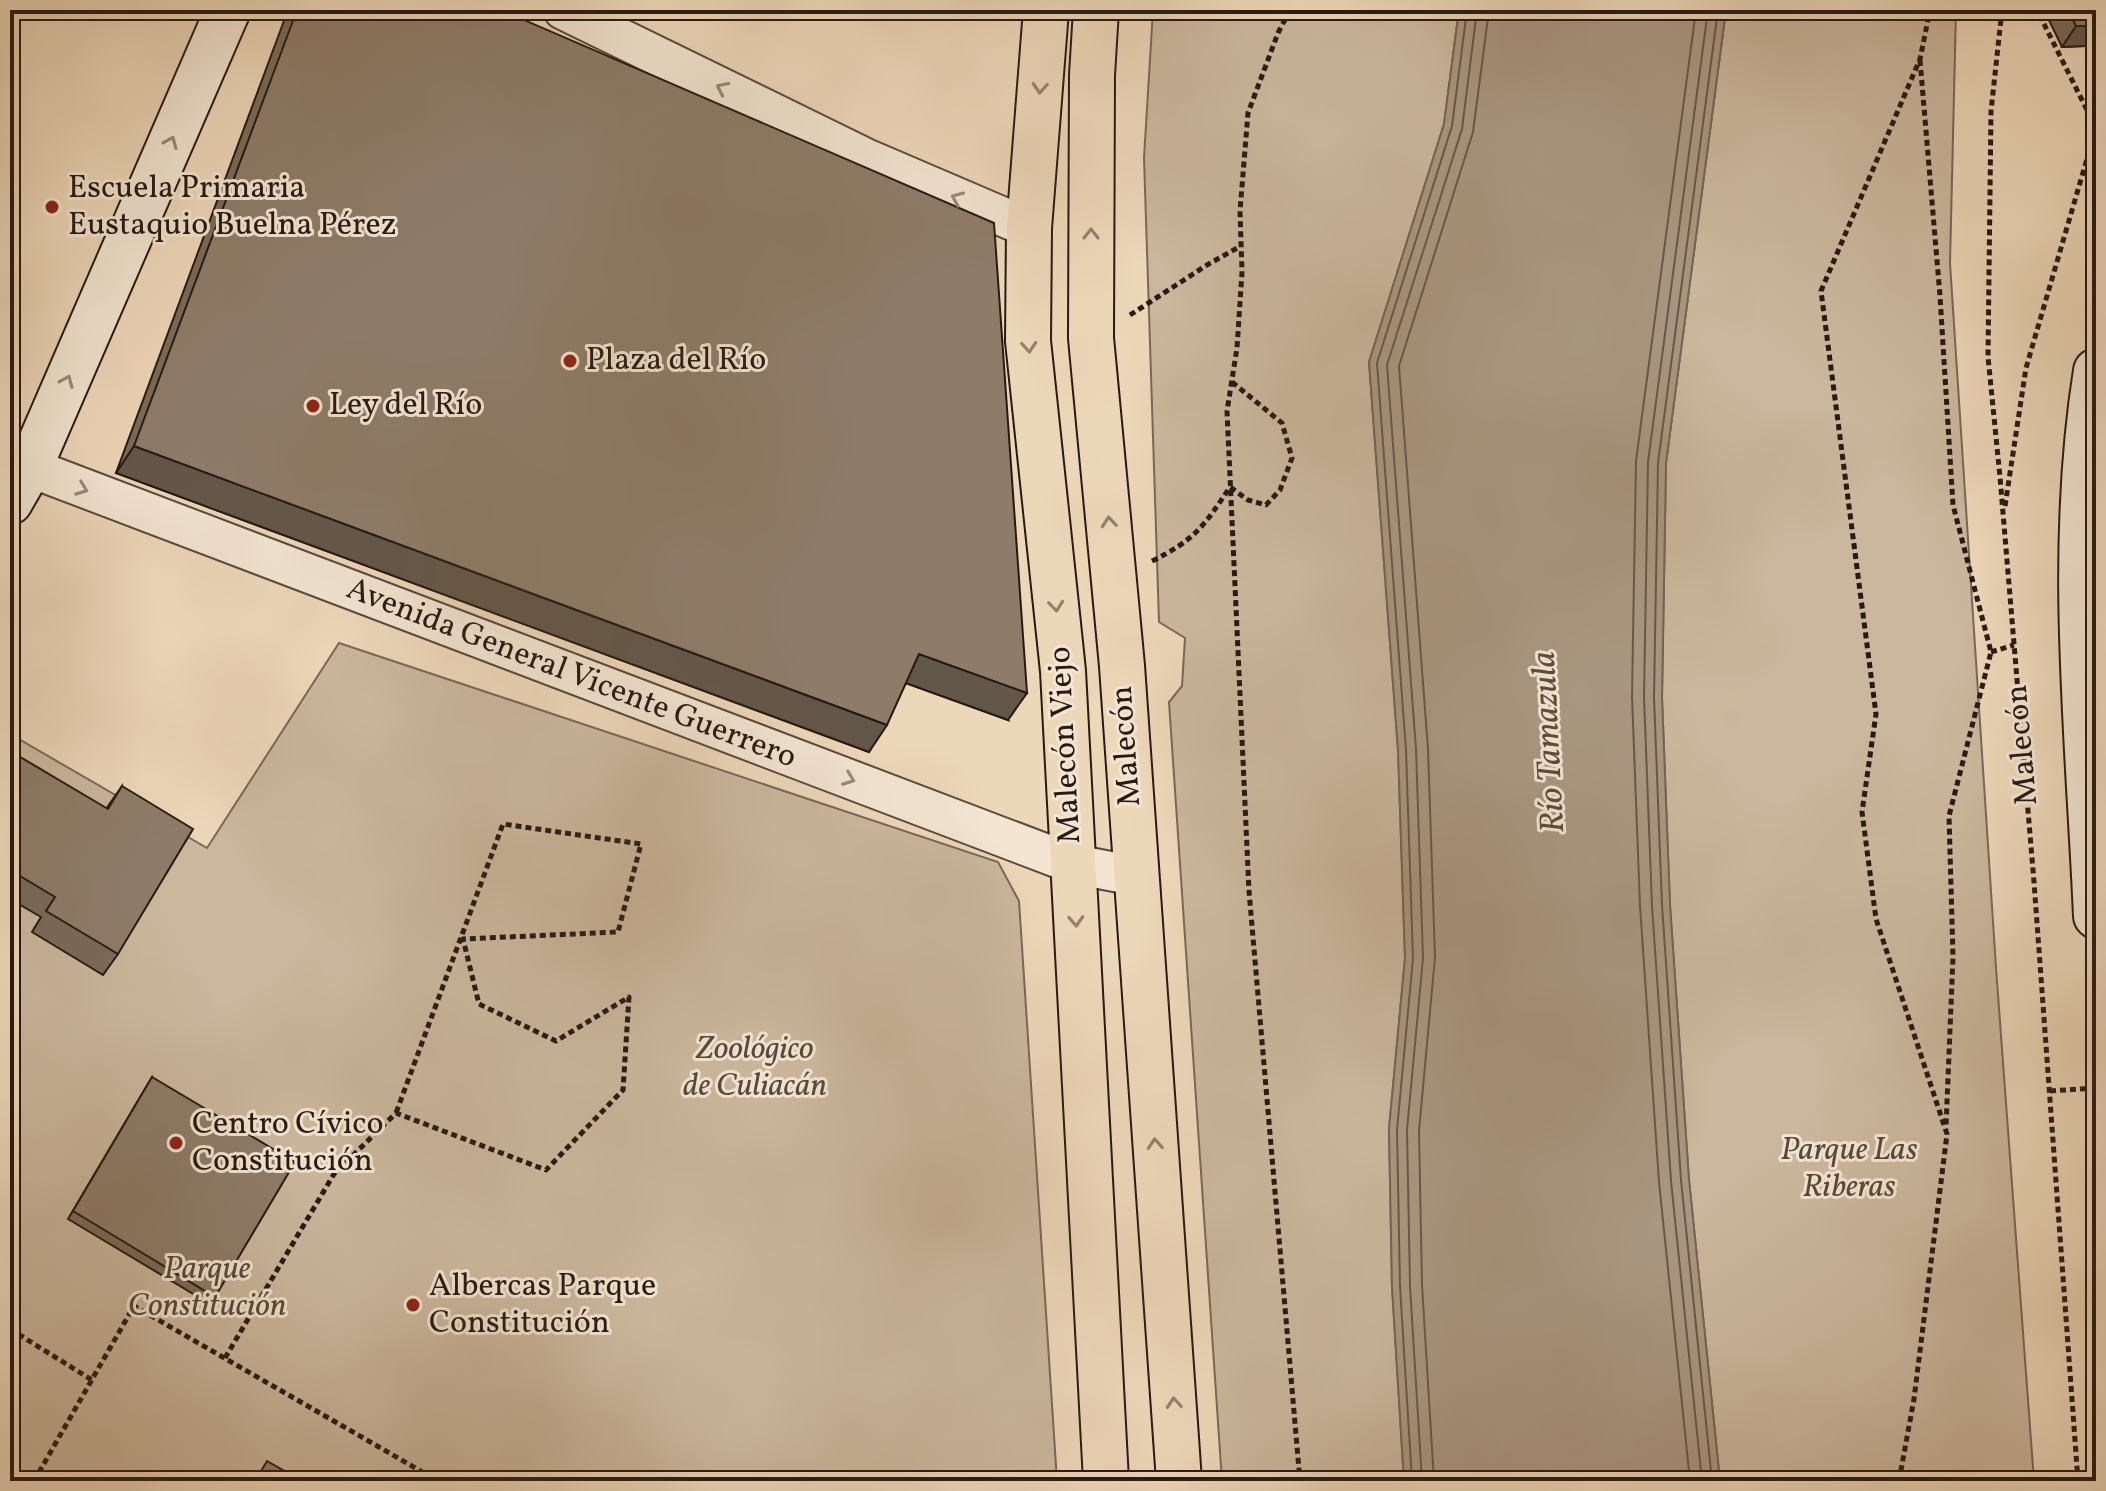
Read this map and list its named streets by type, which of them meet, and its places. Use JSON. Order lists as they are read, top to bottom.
{
  "streets": {
    "main road": ["Malecón Viejo", "Malecón"],
    "street": ["Avenida General Vicente Guerrero"]
  },
  "crossings": [
    ["Avenida General Vicente Guerrero", "Malecón Viejo"],
    ["Avenida General Vicente Guerrero", "Malecón"]
  ],
  "one_way": ["Avenida General Vicente Guerrero", "Malecón Viejo", "Malecón"],
  "water": ["Río Tamazula"],
  "parks": ["Zoológico de Culiacán", "Parque Las Riberas", "Parque Constitución"],
  "places": [
    "Escuela Primaria Eustaquio Buelna Pérez",
    "Plaza del Río",
    "Ley del Río",
    "Centro Cívico Constitución",
    "Albercas Parque Constitución"
  ]
}
